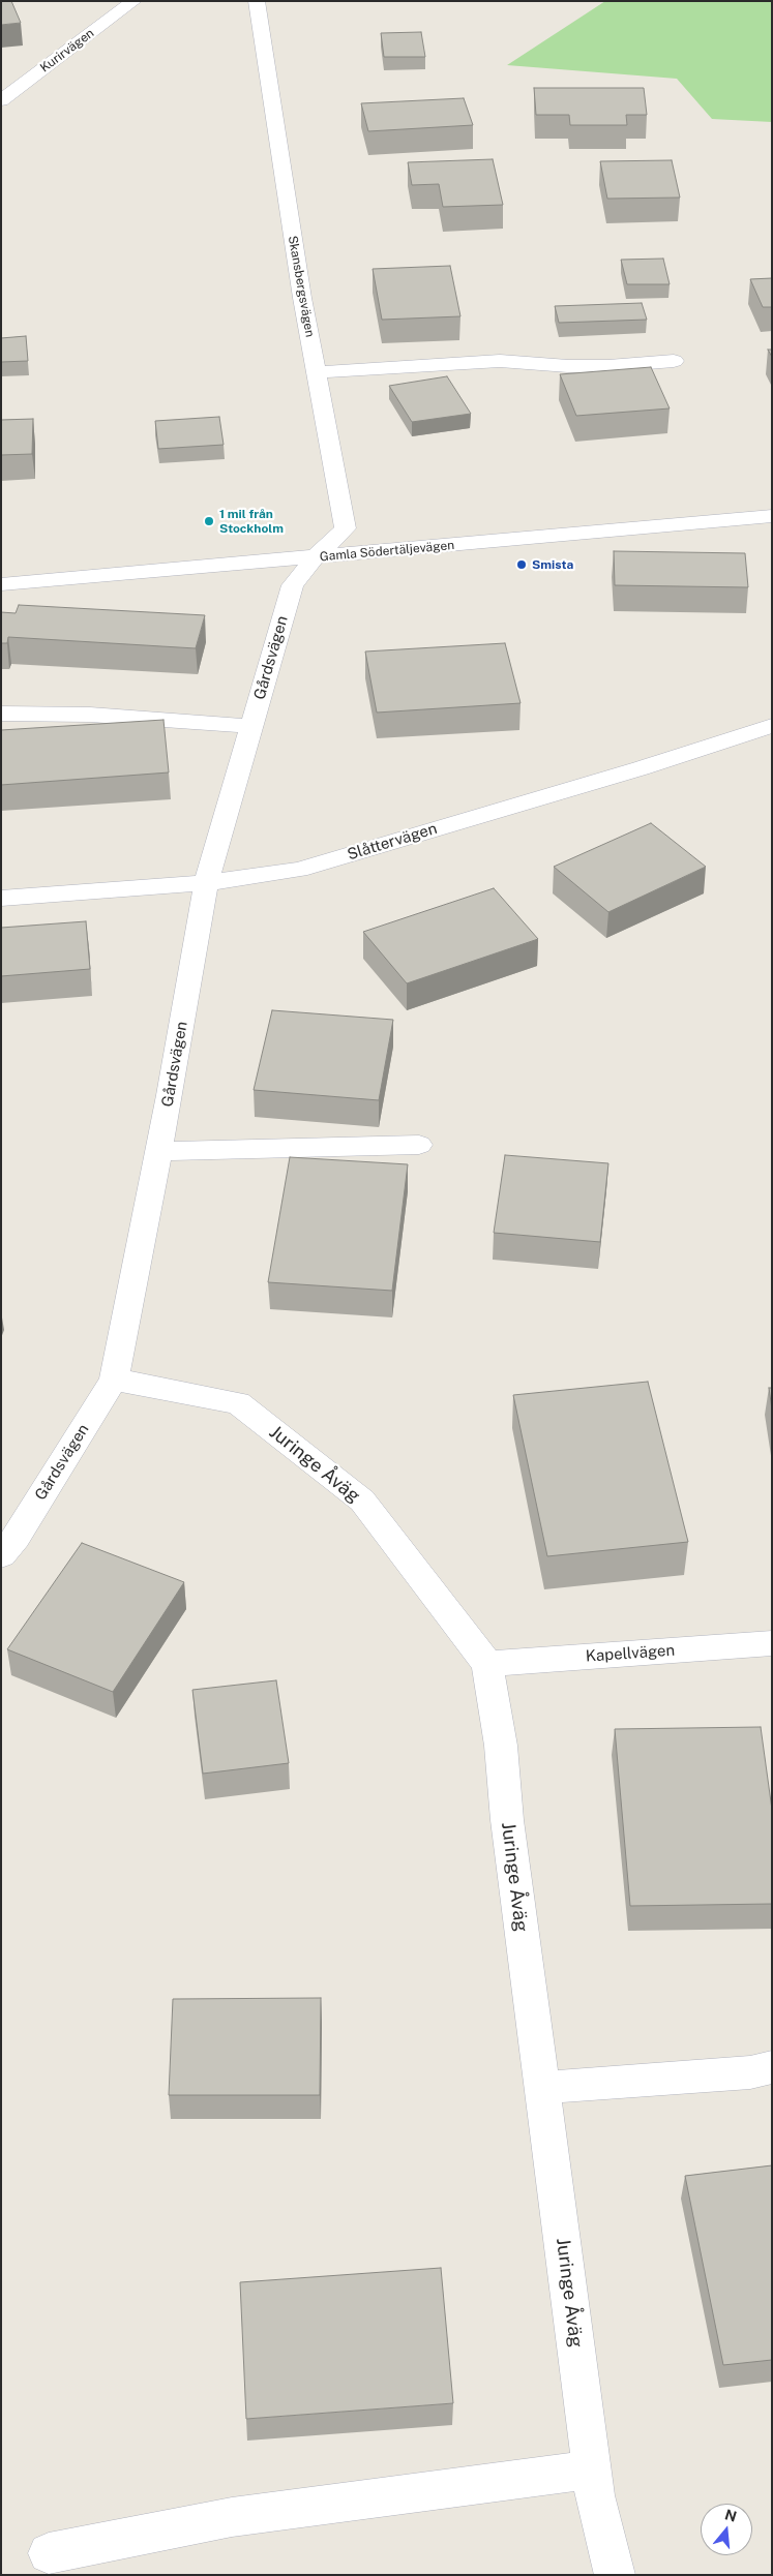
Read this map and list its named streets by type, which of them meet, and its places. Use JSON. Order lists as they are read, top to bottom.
{
  "streets": {
    "street": [
      "Kurirvägen",
      "Skansbergsvägen",
      "Gamla Södertäljevägen",
      "Gårdsvägen",
      "Slåttervägen",
      "Juringe Åväg",
      "Kapellvägen"
    ]
  },
  "crossings": [
    ["Skansbergsvägen", "Gamla Södertäljevägen"],
    ["Skansbergsvägen", "Gårdsvägen"],
    ["Gamla Södertäljevägen", "Gårdsvägen"],
    ["Gårdsvägen", "Slåttervägen"],
    ["Gårdsvägen", "Juringe Åväg"],
    ["Juringe Åväg", "Kapellvägen"]
  ],
  "places": ["1 mil från Stockholm", "Smista"],
  "north": "top"
}
